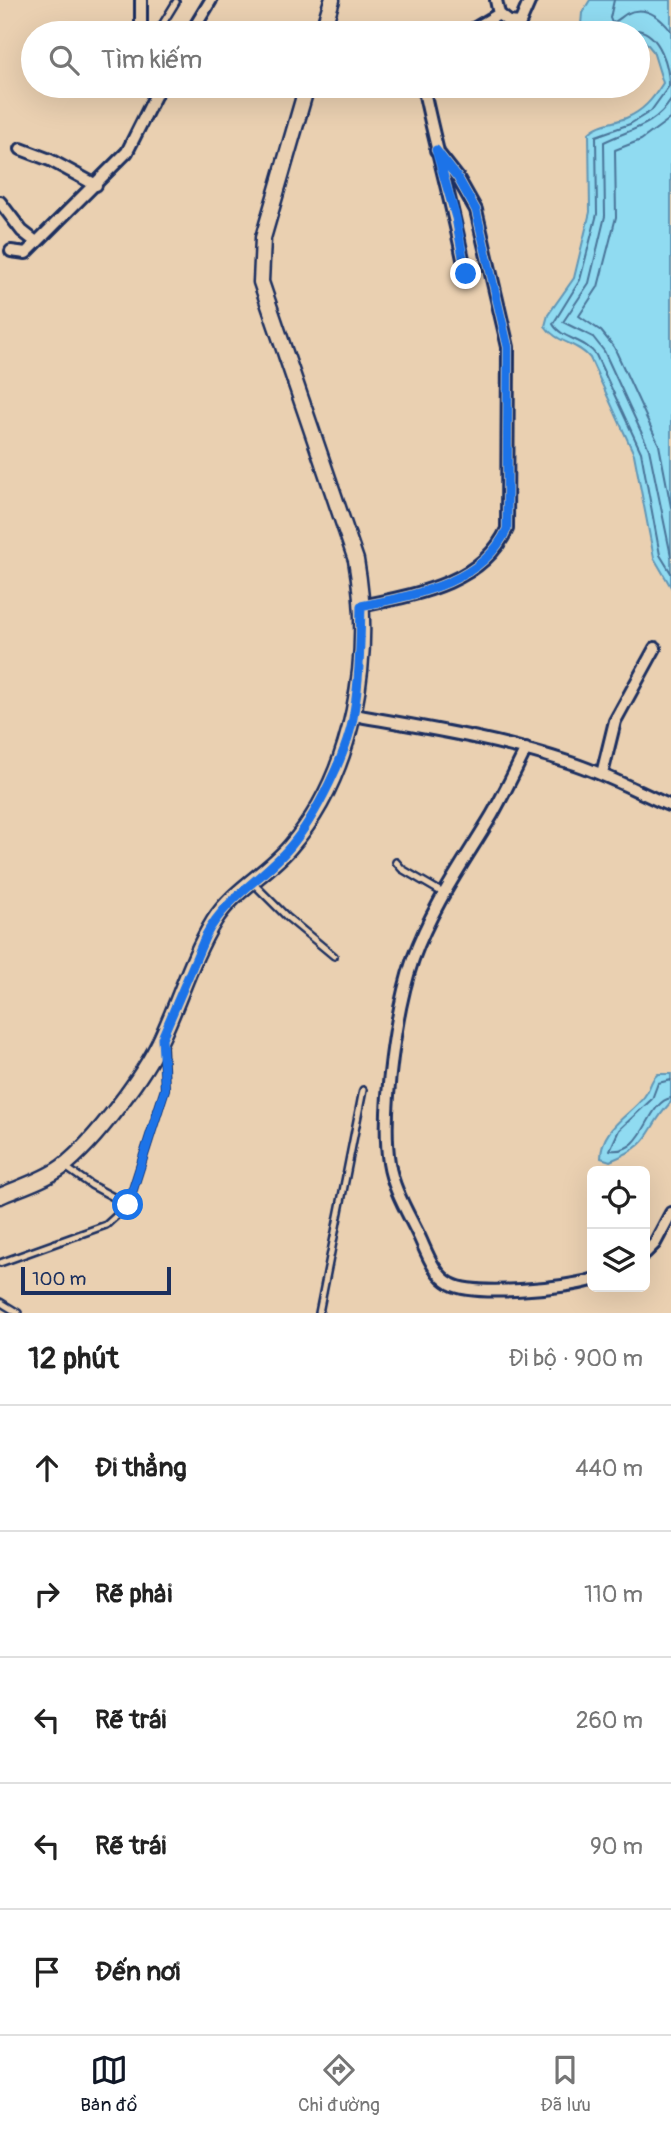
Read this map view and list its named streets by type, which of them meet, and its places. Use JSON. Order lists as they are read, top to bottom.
{
  "scale_bar": "100 m",
  "page": {
    "search": "Tìm kiếm",
    "scale": "100 m",
    "heading": ["12 phút", "Đi bộ · 900 m"],
    "list": [
      ["Đi thẳng", "440 m"],
      ["Rẽ phải", "110 m"],
      ["Rẽ trái", "260 m"],
      ["Rẽ trái", "90 m"],
      "Đến nơi"
    ],
    "nav": ["Bản đồ", "Chỉ đường", "Đã lưu"]
  }
}
